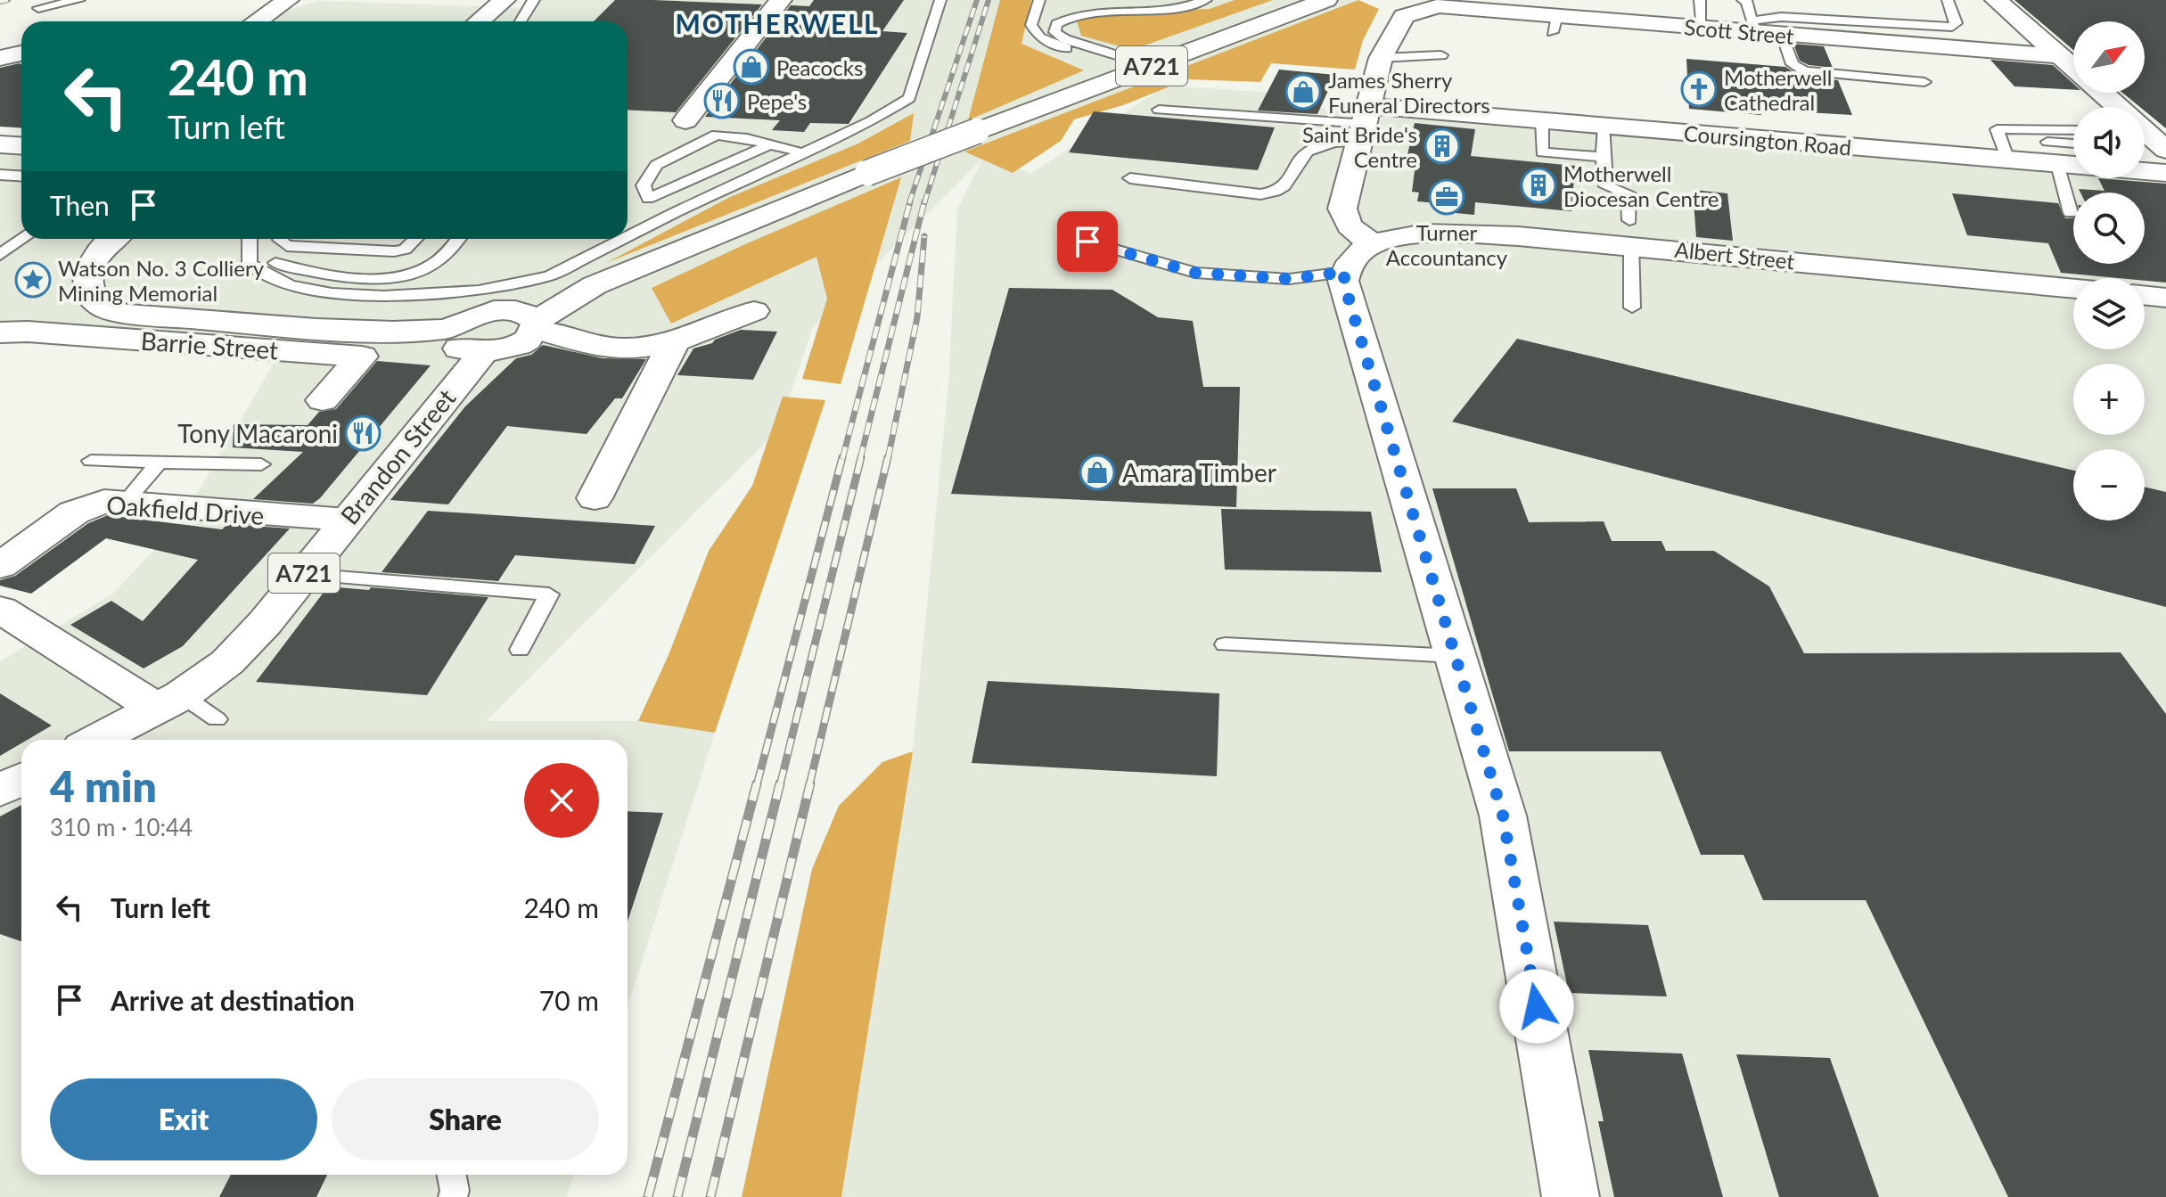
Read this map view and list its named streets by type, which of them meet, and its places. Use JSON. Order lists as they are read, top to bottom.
{
  "streets": {
    "street": [
      "Scott Street",
      "A721",
      "Coursington Road",
      "Albert Street",
      "Barrie Street",
      "Brandon Street",
      "Oakfield Drive"
    ]
  },
  "crossings": [
    ["A721", "Brandon Street"],
    ["Brandon Street", "Oakfield Drive"]
  ],
  "districts": ["MOTHERWELL"],
  "places": {
    "shop": ["Peacocks", "James Sherry Funeral Directors", "Amara Timber"],
    "church": ["Motherwell Cathedral"],
    "restaurant": ["Pepe's", "Tony Macaroni"],
    "building": ["Saint Bride's Centre", "Motherwell Diocesan Centre"],
    "office": ["Turner Accountancy"],
    "place": ["Watson No. 3 Colliery Mining Memorial"]
  },
  "north": "top right",
  "page": {
    "map_buttons": ["+", "−"],
    "turn": ["240 m", "Turn left"],
    "then": "Then",
    "heading": ["4 min", "310 m · 10:44"],
    "list": [
      {
        "name": "Turn left",
        "value": "240 m"
      },
      {
        "name": "Arrive at destination",
        "value": "70 m"
      }
    ],
    "buttons": ["Exit", "Share"]
  }
}
